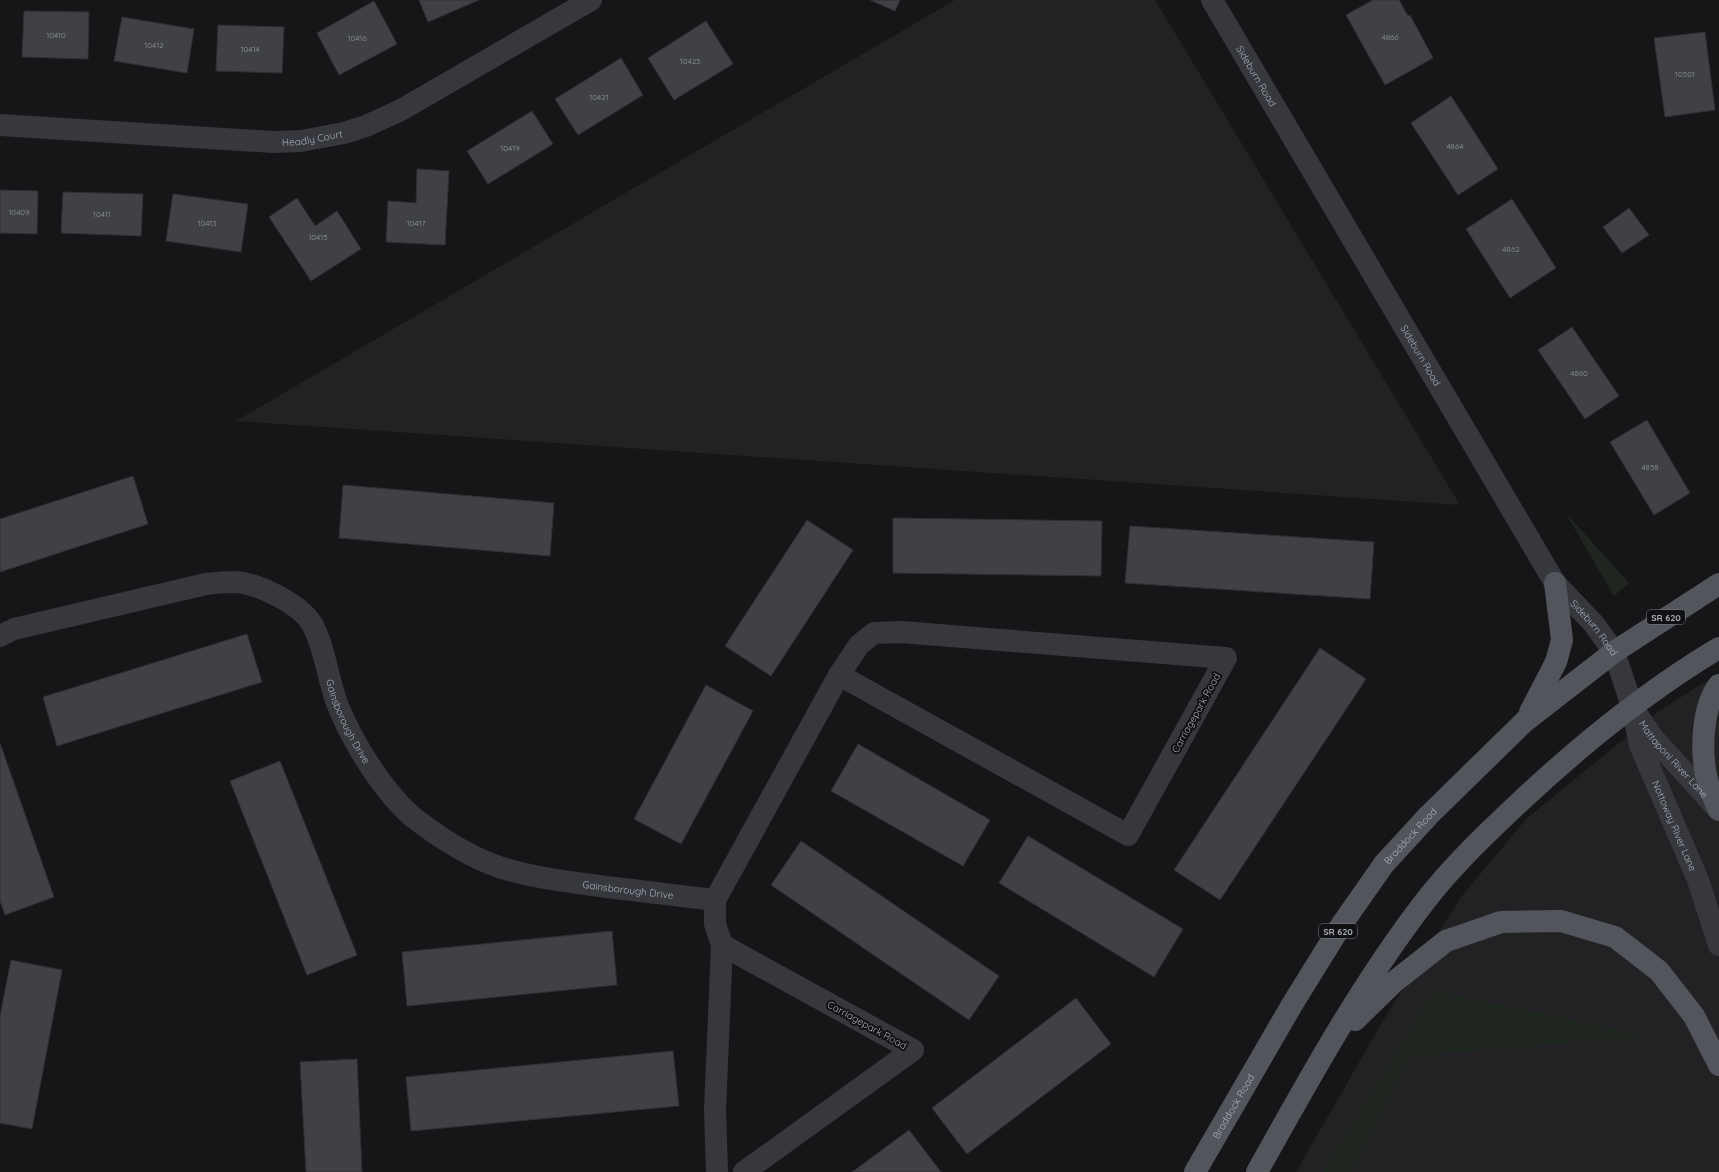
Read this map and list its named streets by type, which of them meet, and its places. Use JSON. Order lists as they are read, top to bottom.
{
  "streets": {
    "main road": ["SR 620", "Braddock Road"],
    "street": [
      "Sideburn Road",
      "Headly Court",
      "Carriagepark Road",
      "Gainsborough Drive",
      "Mattaponi River Lane",
      "Nottoway River Lane"
    ]
  },
  "crossings": [
    ["Sideburn Road", "Mattaponi River Lane"],
    ["Sideburn Road", "Nottoway River Lane"],
    ["Sideburn Road", "Braddock Road"],
    ["Carriagepark Road", "Gainsborough Drive"],
    ["Mattaponi River Lane", "Nottoway River Lane"]
  ],
  "house_numbers": [
    "10410",
    "4866",
    "10416",
    "10412",
    "10414",
    "10423",
    "10501",
    "10421",
    "4864",
    "10419",
    "10409",
    "10411",
    "10413",
    "10417",
    "10415",
    "4862",
    "4860",
    "4858"
  ]
}
